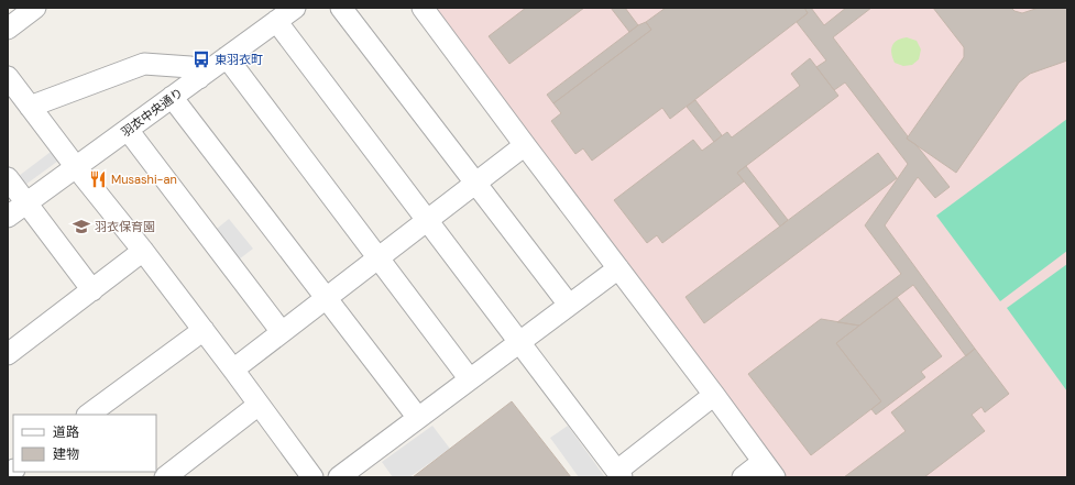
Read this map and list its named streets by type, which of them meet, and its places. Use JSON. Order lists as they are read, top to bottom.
{
  "streets": {
    "street": ["羽衣中央通り"]
  },
  "places": {
    "bus stop": ["東羽衣町"],
    "restaurant": ["Musashi-an"],
    "school or university": ["羽衣保育園"]
  },
  "legend": ["道路", "建物"]
}
